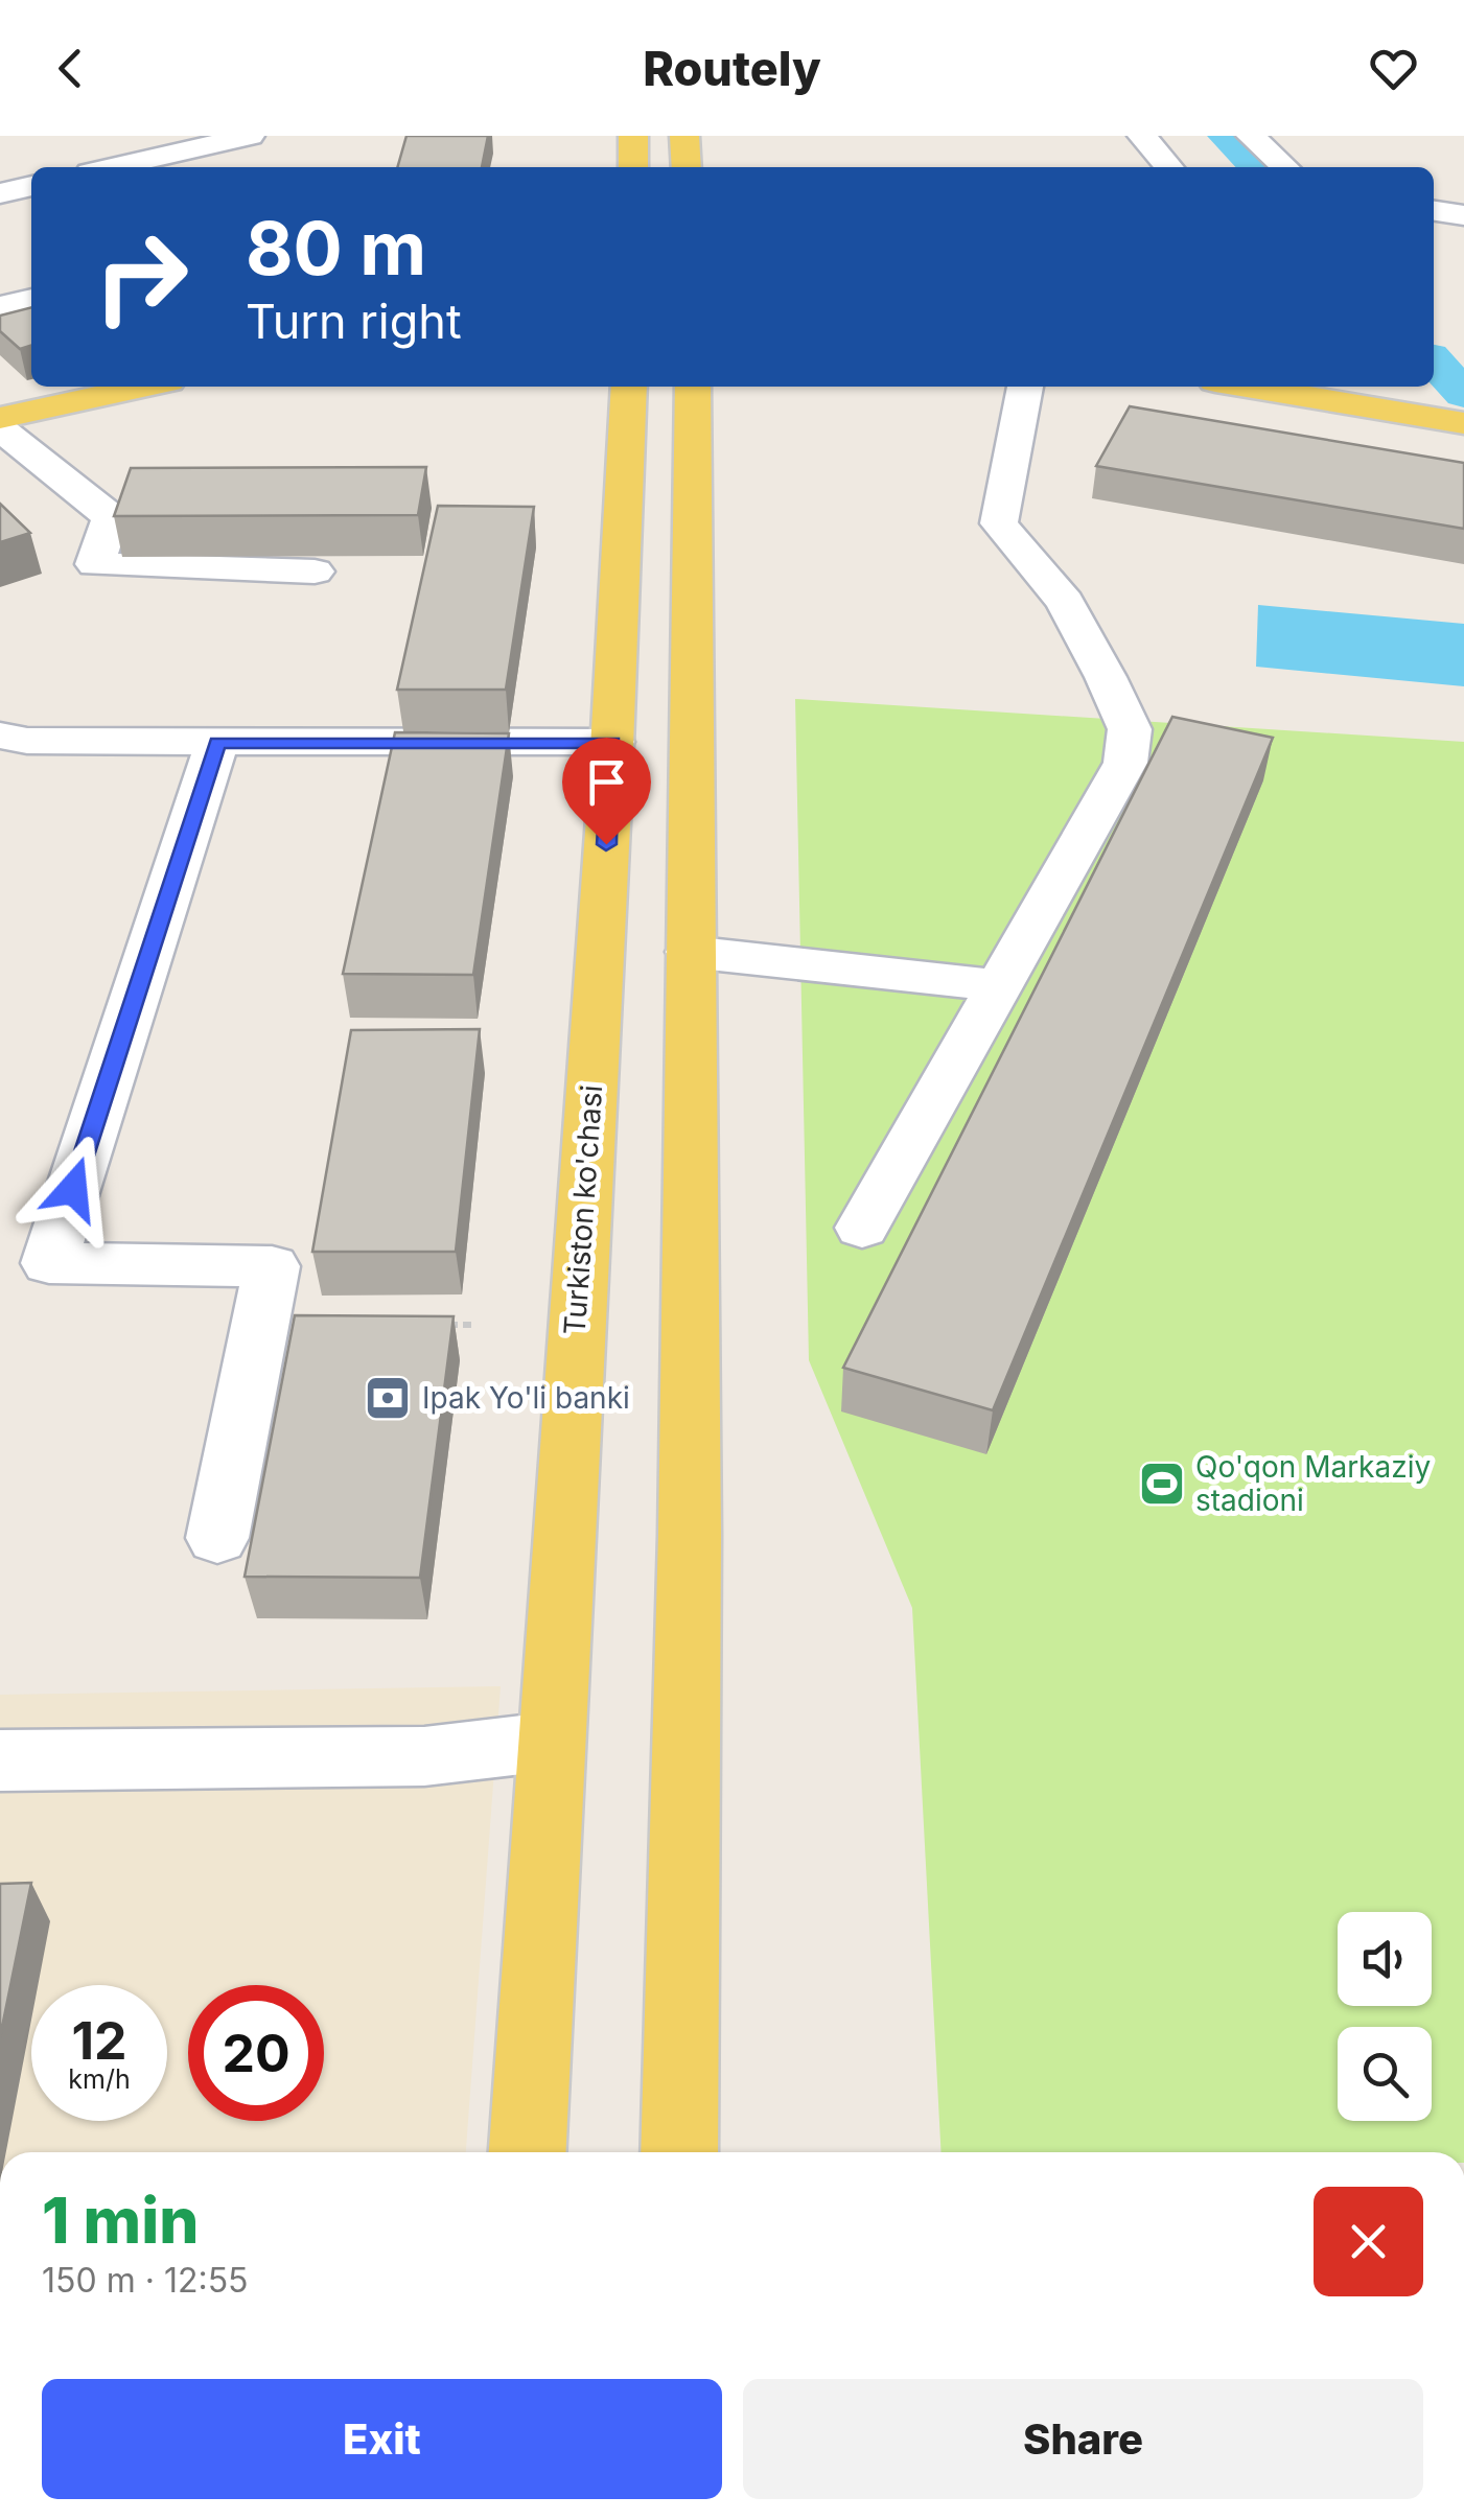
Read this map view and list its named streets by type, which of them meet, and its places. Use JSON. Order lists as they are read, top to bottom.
{
  "streets": {
    "main road": ["Turkiston ko'chasi"]
  },
  "places": {
    "bank": ["Ipak Yo'li banki"],
    "sports": ["Qo'qon Markaziy stadioni"]
  },
  "page": {
    "header": "Routely",
    "turn": ["80 m", "Turn right"],
    "speed": "12 km/h",
    "limit": "20",
    "heading": ["1 min", "150 m · 12:55"],
    "buttons": ["Exit", "Share"]
  }
}
